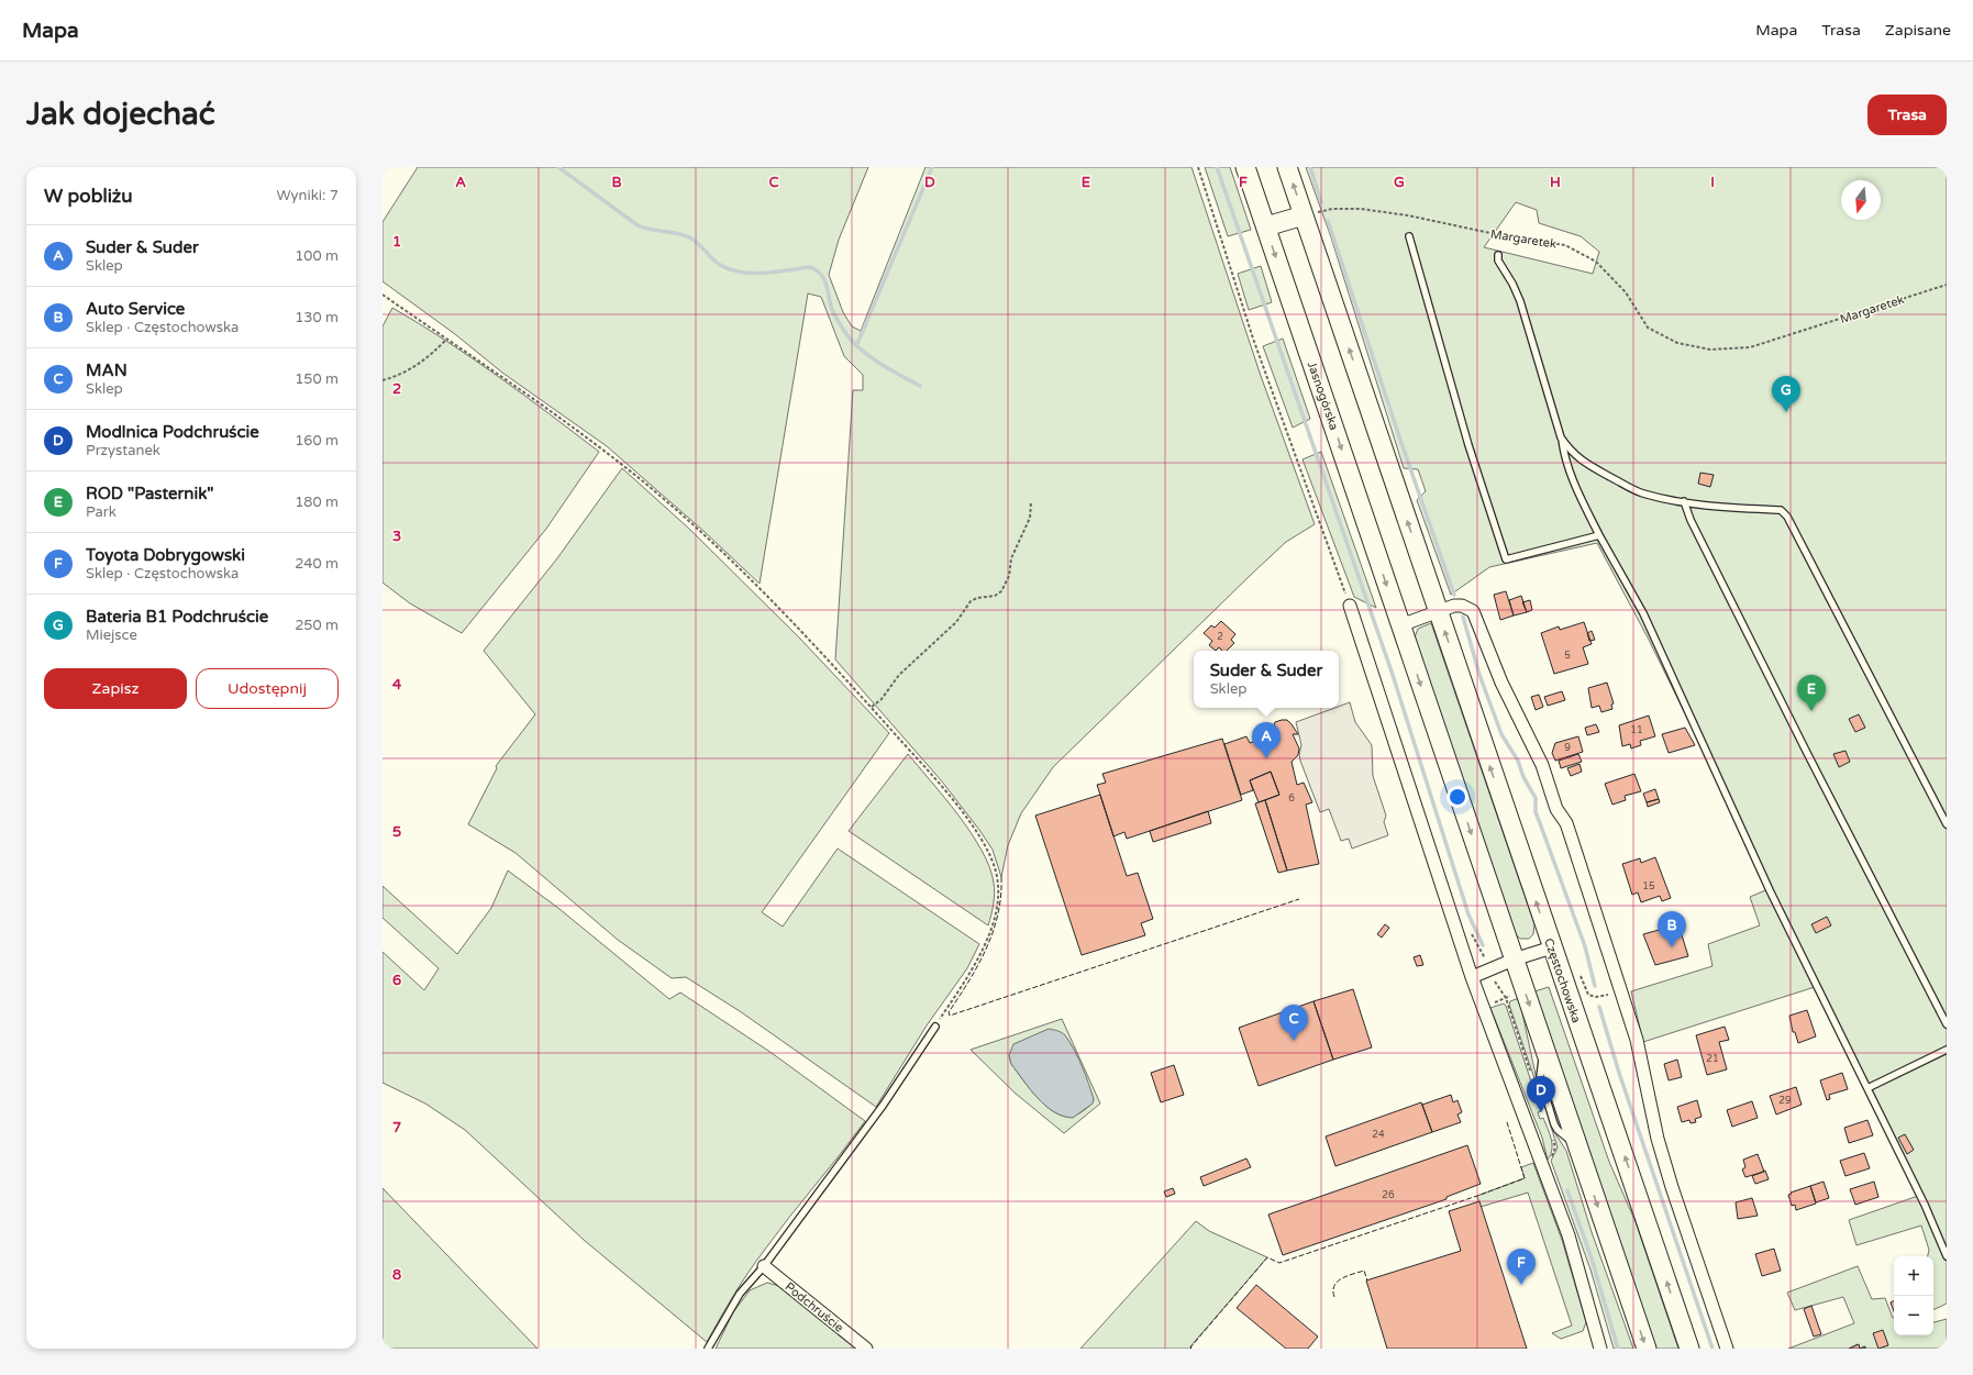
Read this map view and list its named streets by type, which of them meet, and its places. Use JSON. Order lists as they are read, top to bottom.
{
  "streets": {
    "main road": ["Jasnogórska", "Częstochowska"],
    "street": ["Podchruście"],
    "path": ["Margaretek"]
  },
  "house_numbers": [
    "2",
    "5",
    "11",
    "9",
    "6",
    "15",
    "21",
    "29",
    "24",
    "26"
  ],
  "north": "bottom",
  "page": {
    "header": "Mapa",
    "nav": ["Mapa", "Trasa", "Zapisane"],
    "buttons": [
      "Trasa",
      ["Zapisz", "Udostępnij"]
    ],
    "title": "Jak dojechać",
    "heading": ["W pobliżu", "Wyniki: 7"],
    "list": [
      {
        "mark": "A",
        "name": "Suder & Suder",
        "note": "Sklep",
        "value": "100 m"
      },
      {
        "mark": "B",
        "name": "Auto Service",
        "note": "Sklep · Częstochowska",
        "value": "130 m"
      },
      {
        "mark": "C",
        "name": "MAN",
        "note": "Sklep",
        "value": "150 m"
      },
      {
        "mark": "D",
        "name": "Modlnica Podchruście",
        "note": "Przystanek",
        "value": "160 m"
      },
      {
        "mark": "E",
        "name": "ROD \"Pasternik\"",
        "note": "Park",
        "value": "180 m"
      },
      {
        "mark": "F",
        "name": "Toyota Dobrygowski",
        "note": "Sklep · Częstochowska",
        "value": "240 m"
      },
      {
        "mark": "G",
        "name": "Bateria B1 Podchruście",
        "note": "Miejsce",
        "value": "250 m"
      }
    ],
    "pins": [
      "G",
      "E",
      "A",
      "B",
      "C",
      "D",
      "F"
    ],
    "popup": ["Suder & Suder", "Sklep"],
    "map_buttons": ["+", "−"]
  },
  "grid": {
    "columns": [
      "A",
      "B",
      "C",
      "D",
      "E",
      "F",
      "G",
      "H",
      "I"
    ],
    "rows": [
      "1",
      "2",
      "3",
      "4",
      "5",
      "6",
      "7",
      "8"
    ]
  }
}
